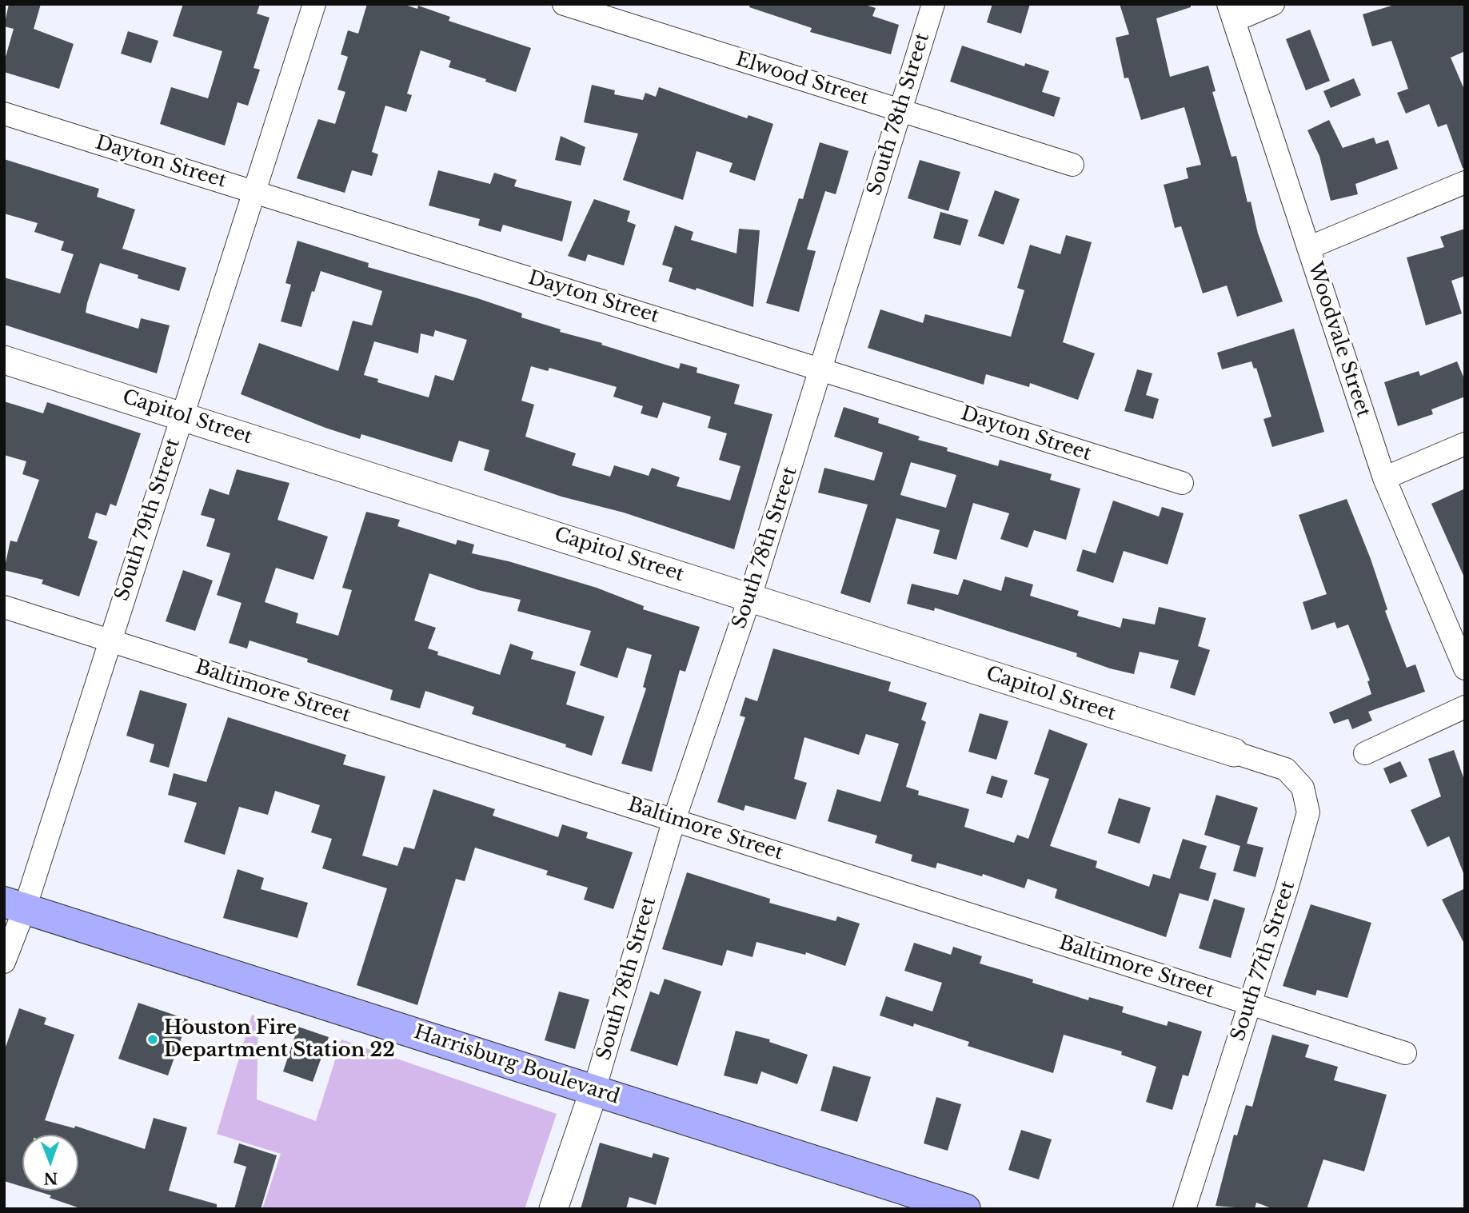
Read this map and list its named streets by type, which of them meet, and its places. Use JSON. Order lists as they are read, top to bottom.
{
  "streets": {
    "main road": ["Harrisburg Boulevard"],
    "street": [
      "Elwood Street",
      "South 78th Street",
      "Dayton Street",
      "Woodvale Street",
      "Capitol Street",
      "South 79th Street",
      "Baltimore Street",
      "South 77th Street"
    ]
  },
  "crossings": [
    ["Elwood Street", "South 78th Street"],
    ["South 78th Street", "Dayton Street"],
    ["South 78th Street", "Capitol Street"],
    ["South 78th Street", "Baltimore Street"],
    ["South 78th Street", "Harrisburg Boulevard"],
    ["Dayton Street", "South 79th Street"],
    ["Capitol Street", "South 79th Street"],
    ["Capitol Street", "South 77th Street"],
    ["South 79th Street", "Baltimore Street"],
    ["South 79th Street", "Harrisburg Boulevard"],
    ["Baltimore Street", "South 77th Street"]
  ],
  "places": ["Houston Fire Department Station 22"],
  "north": "bottom"
}
